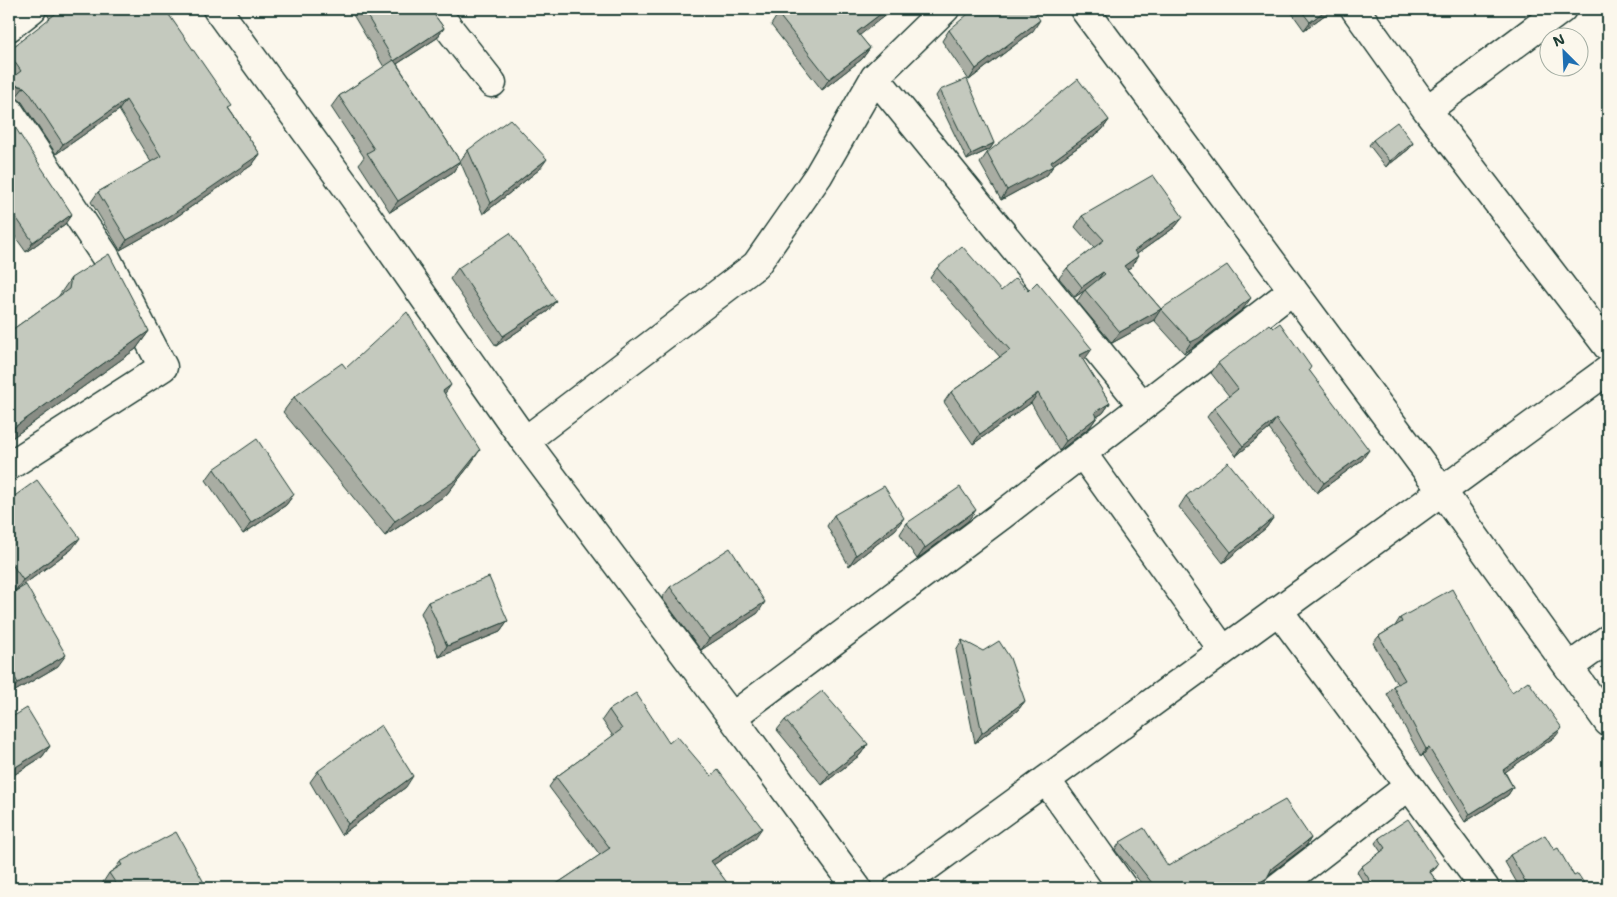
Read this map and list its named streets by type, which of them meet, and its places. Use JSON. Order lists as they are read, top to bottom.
{
  "north": "top left"
}
